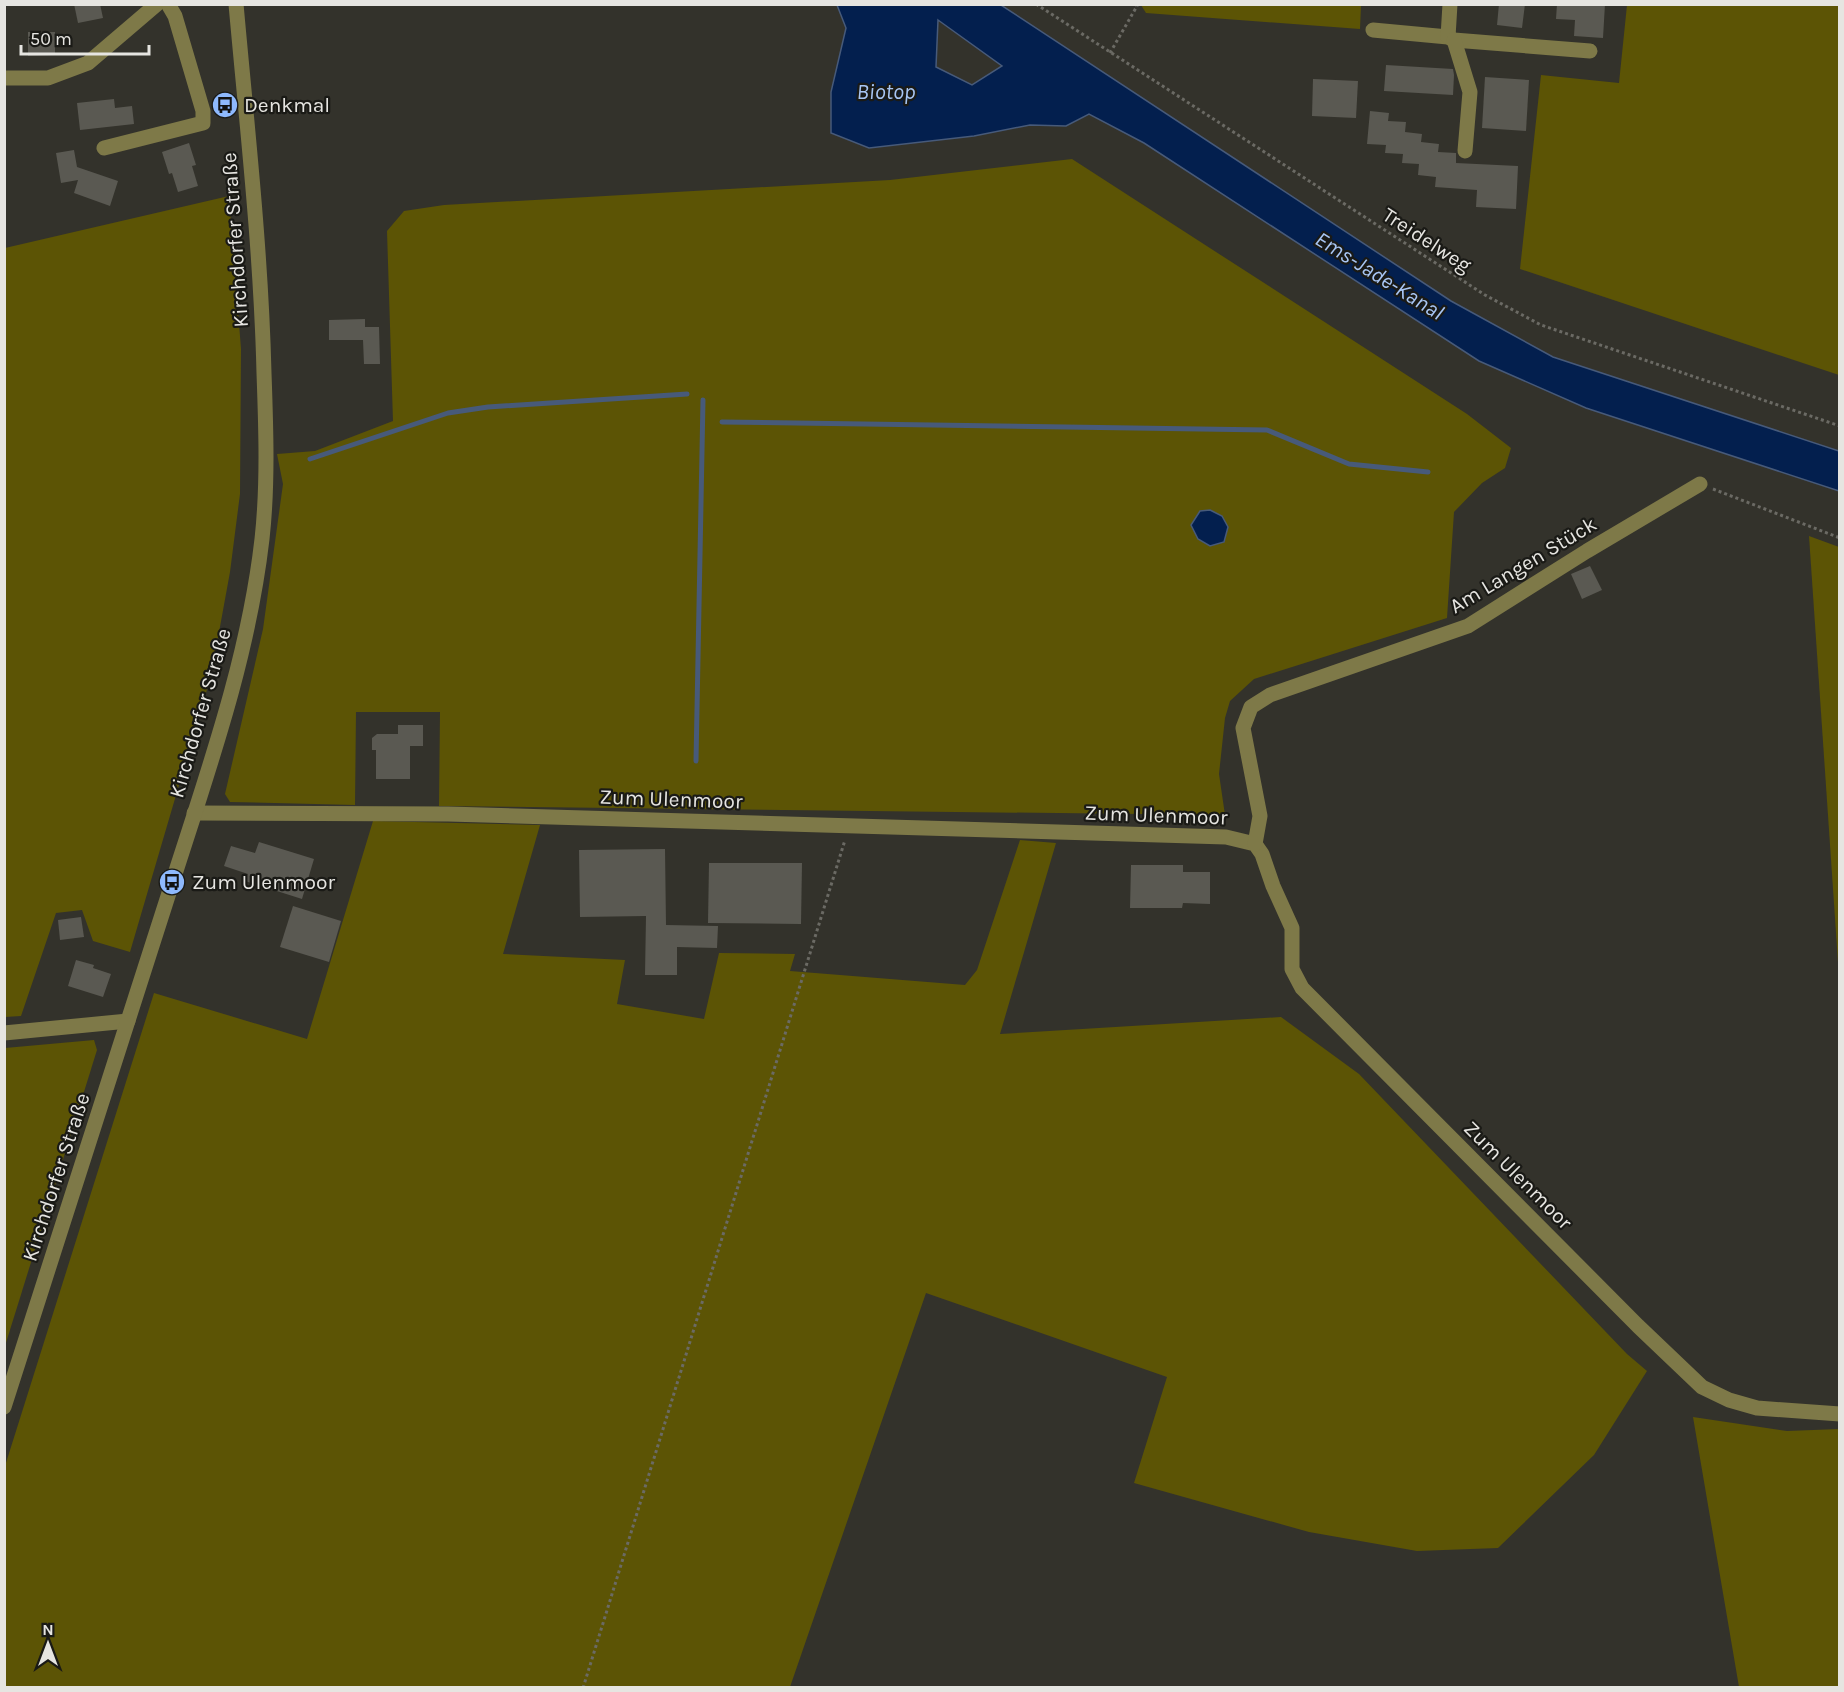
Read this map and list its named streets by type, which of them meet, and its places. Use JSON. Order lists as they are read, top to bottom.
{
  "streets": {
    "street": ["Kirchdorfer Straße", "Am Langen Stück", "Zum Ulenmoor"],
    "path": ["Treidelweg"]
  },
  "crossings": [
    ["Kirchdorfer Straße", "Zum Ulenmoor"],
    ["Am Langen Stück", "Zum Ulenmoor"]
  ],
  "water": ["Biotop", "Ems-Jade-Kanal"],
  "places": {
    "bus stop": ["Denkmal", "Zum Ulenmoor"]
  },
  "scale_bar": "50 m",
  "north": "top"
}
